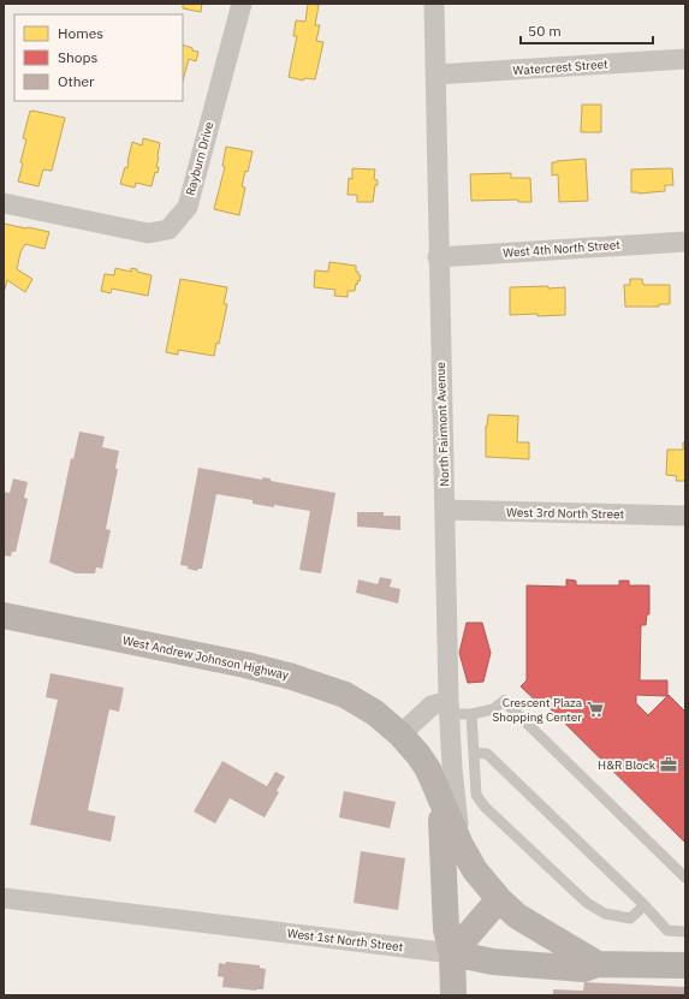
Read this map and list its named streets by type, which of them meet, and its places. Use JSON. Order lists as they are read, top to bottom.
{
  "streets": {
    "main road": ["West Andrew Johnson Highway", "West 1st North Street"],
    "street": [
      "Watercrest Street",
      "Rayburn Drive",
      "West 4th North Street",
      "North Fairmont Avenue",
      "West 3rd North Street"
    ]
  },
  "crossings": [
    ["Watercrest Street", "North Fairmont Avenue"],
    ["West 4th North Street", "North Fairmont Avenue"],
    ["North Fairmont Avenue", "West 3rd North Street"],
    ["North Fairmont Avenue", "West Andrew Johnson Highway"],
    ["West Andrew Johnson Highway", "West 1st North Street"]
  ],
  "places": {
    "supermarket": ["Crescent Plaza Shopping Center"],
    "office": ["H&R Block"]
  },
  "legend": ["Homes", "Shops", "Other"],
  "scale_bar": "50 m"
}
